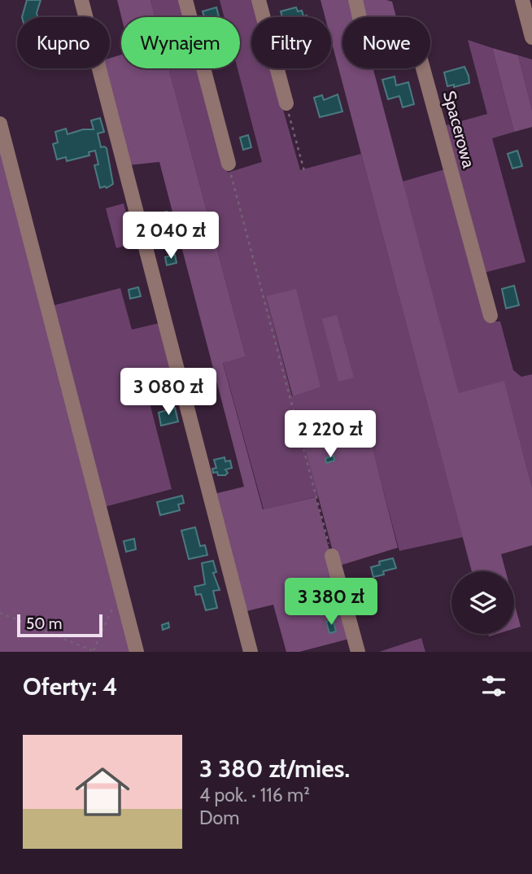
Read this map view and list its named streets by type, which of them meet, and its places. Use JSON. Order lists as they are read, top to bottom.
{
  "streets": {
    "street": ["Spacerowa"]
  },
  "scale_bar": "50 m",
  "page": {
    "chip": [
      "Kupno",
      "Wynajem",
      "Filtry",
      "Nowe"
    ],
    "price": [
      "2 040 zł",
      "3 080 zł",
      "2 220 zł",
      "3 380 zł"
    ],
    "scale": "50 m",
    "heading": "Oferty: 4",
    "list": [
      {
        "name": "3 380 zł/mies.",
        "note": "4 pok. · 116 m² · Dom"
      }
    ]
  }
}
